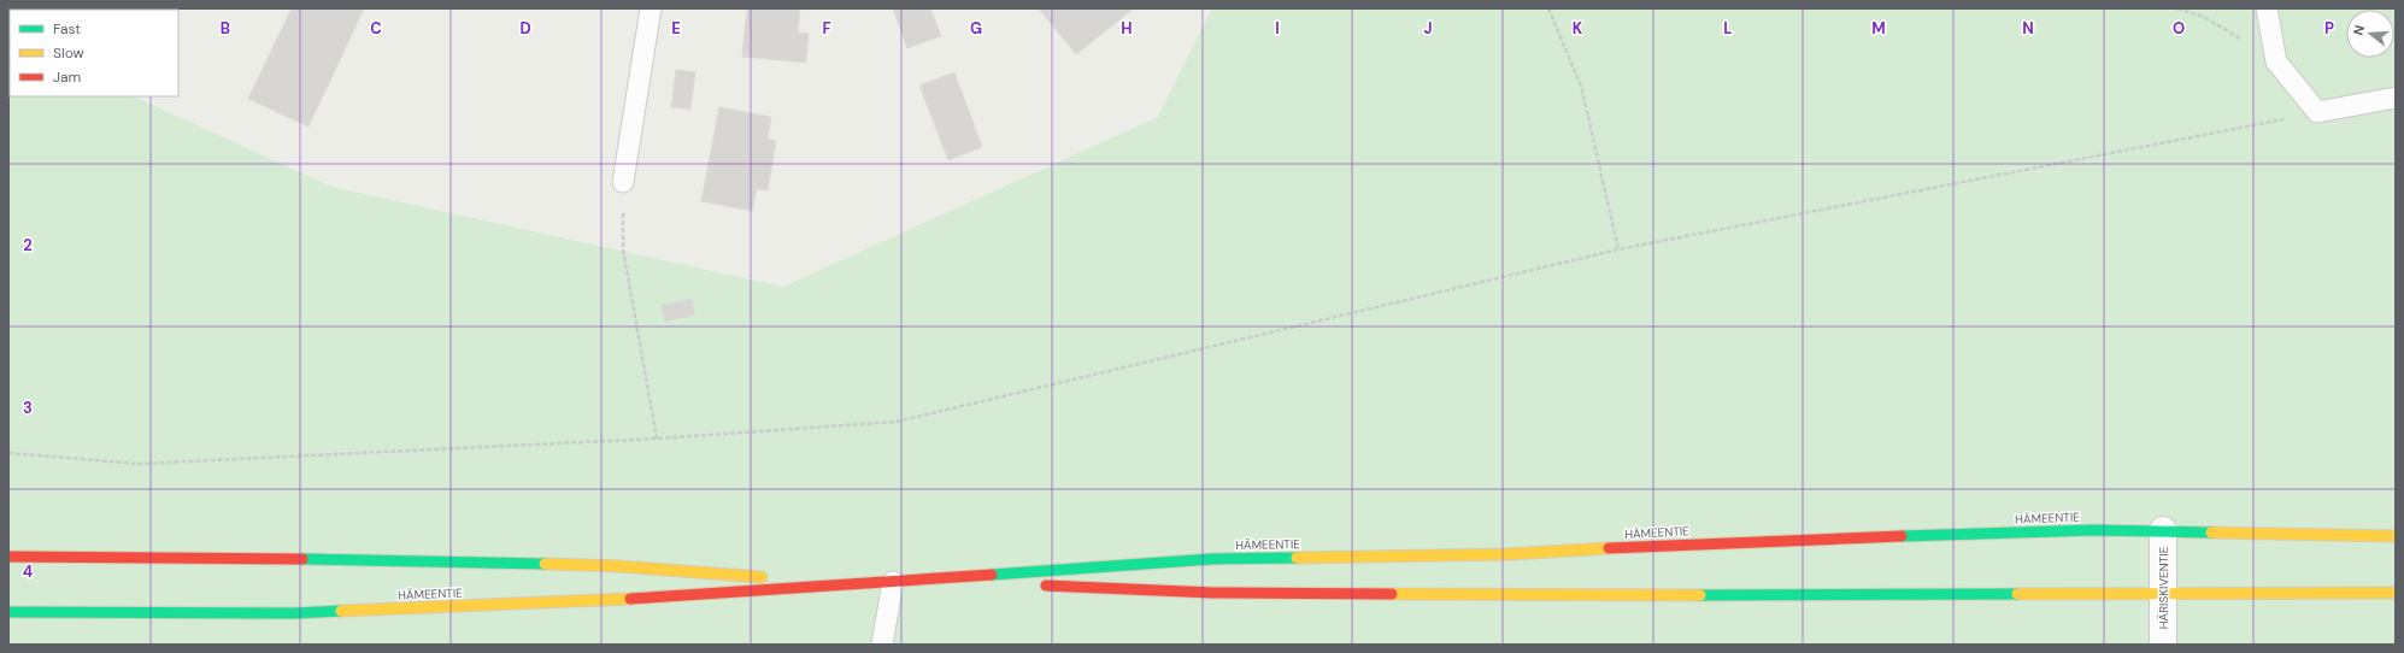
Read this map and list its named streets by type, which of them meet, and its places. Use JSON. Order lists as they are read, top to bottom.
{
  "streets": {
    "main road": ["HÄMEENTIE"],
    "street": ["HÄRISKIVENTIE"]
  },
  "crossings": [
    ["HÄMEENTIE", "HÄRISKIVENTIE"]
  ],
  "legend": ["Fast", "Slow", "Jam"],
  "north": "left",
  "grid": {
    "columns": [
      "B",
      "C",
      "D",
      "E",
      "F",
      "G",
      "H",
      "I",
      "J",
      "K",
      "L",
      "M",
      "N",
      "O",
      "P"
    ],
    "rows": ["2", "3", "4"]
  }
}
